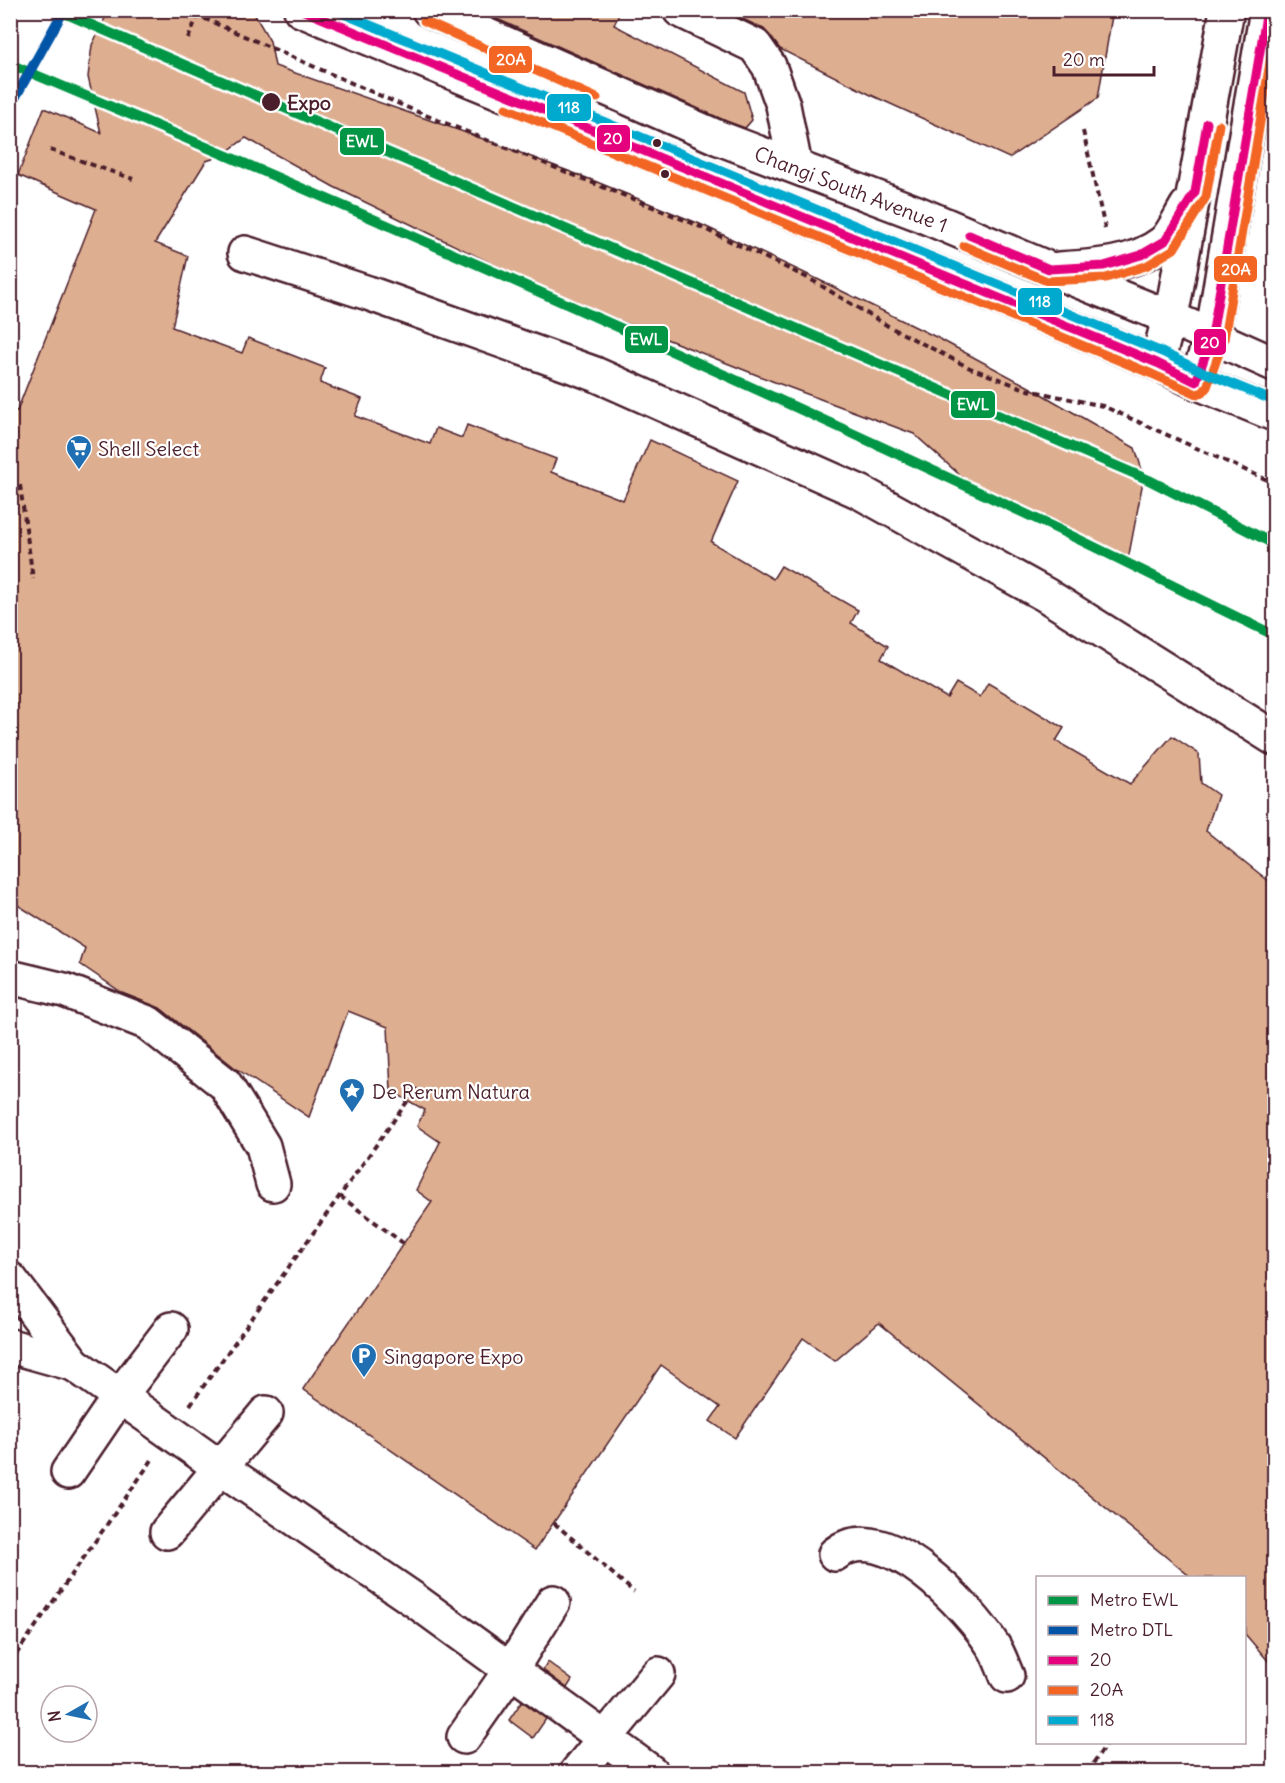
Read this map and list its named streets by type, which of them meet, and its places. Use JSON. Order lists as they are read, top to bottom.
{
  "streets": {
    "street": ["Changi South Avenue 1"]
  },
  "places": {
    "other": ["Expo"],
    "supermarket": ["Shell Select"],
    "place": ["De Rerum Natura"],
    "parking": ["Singapore Expo"]
  },
  "lines": [
    "metro line EWL",
    "metro line DTL",
    "transit line 20",
    "transit line 118",
    "transit line 20A"
  ],
  "legend": [
    "Metro EWL",
    "Metro DTL",
    "20",
    "20A",
    "118"
  ],
  "scale_bar": "20 m",
  "north": "left"
}
